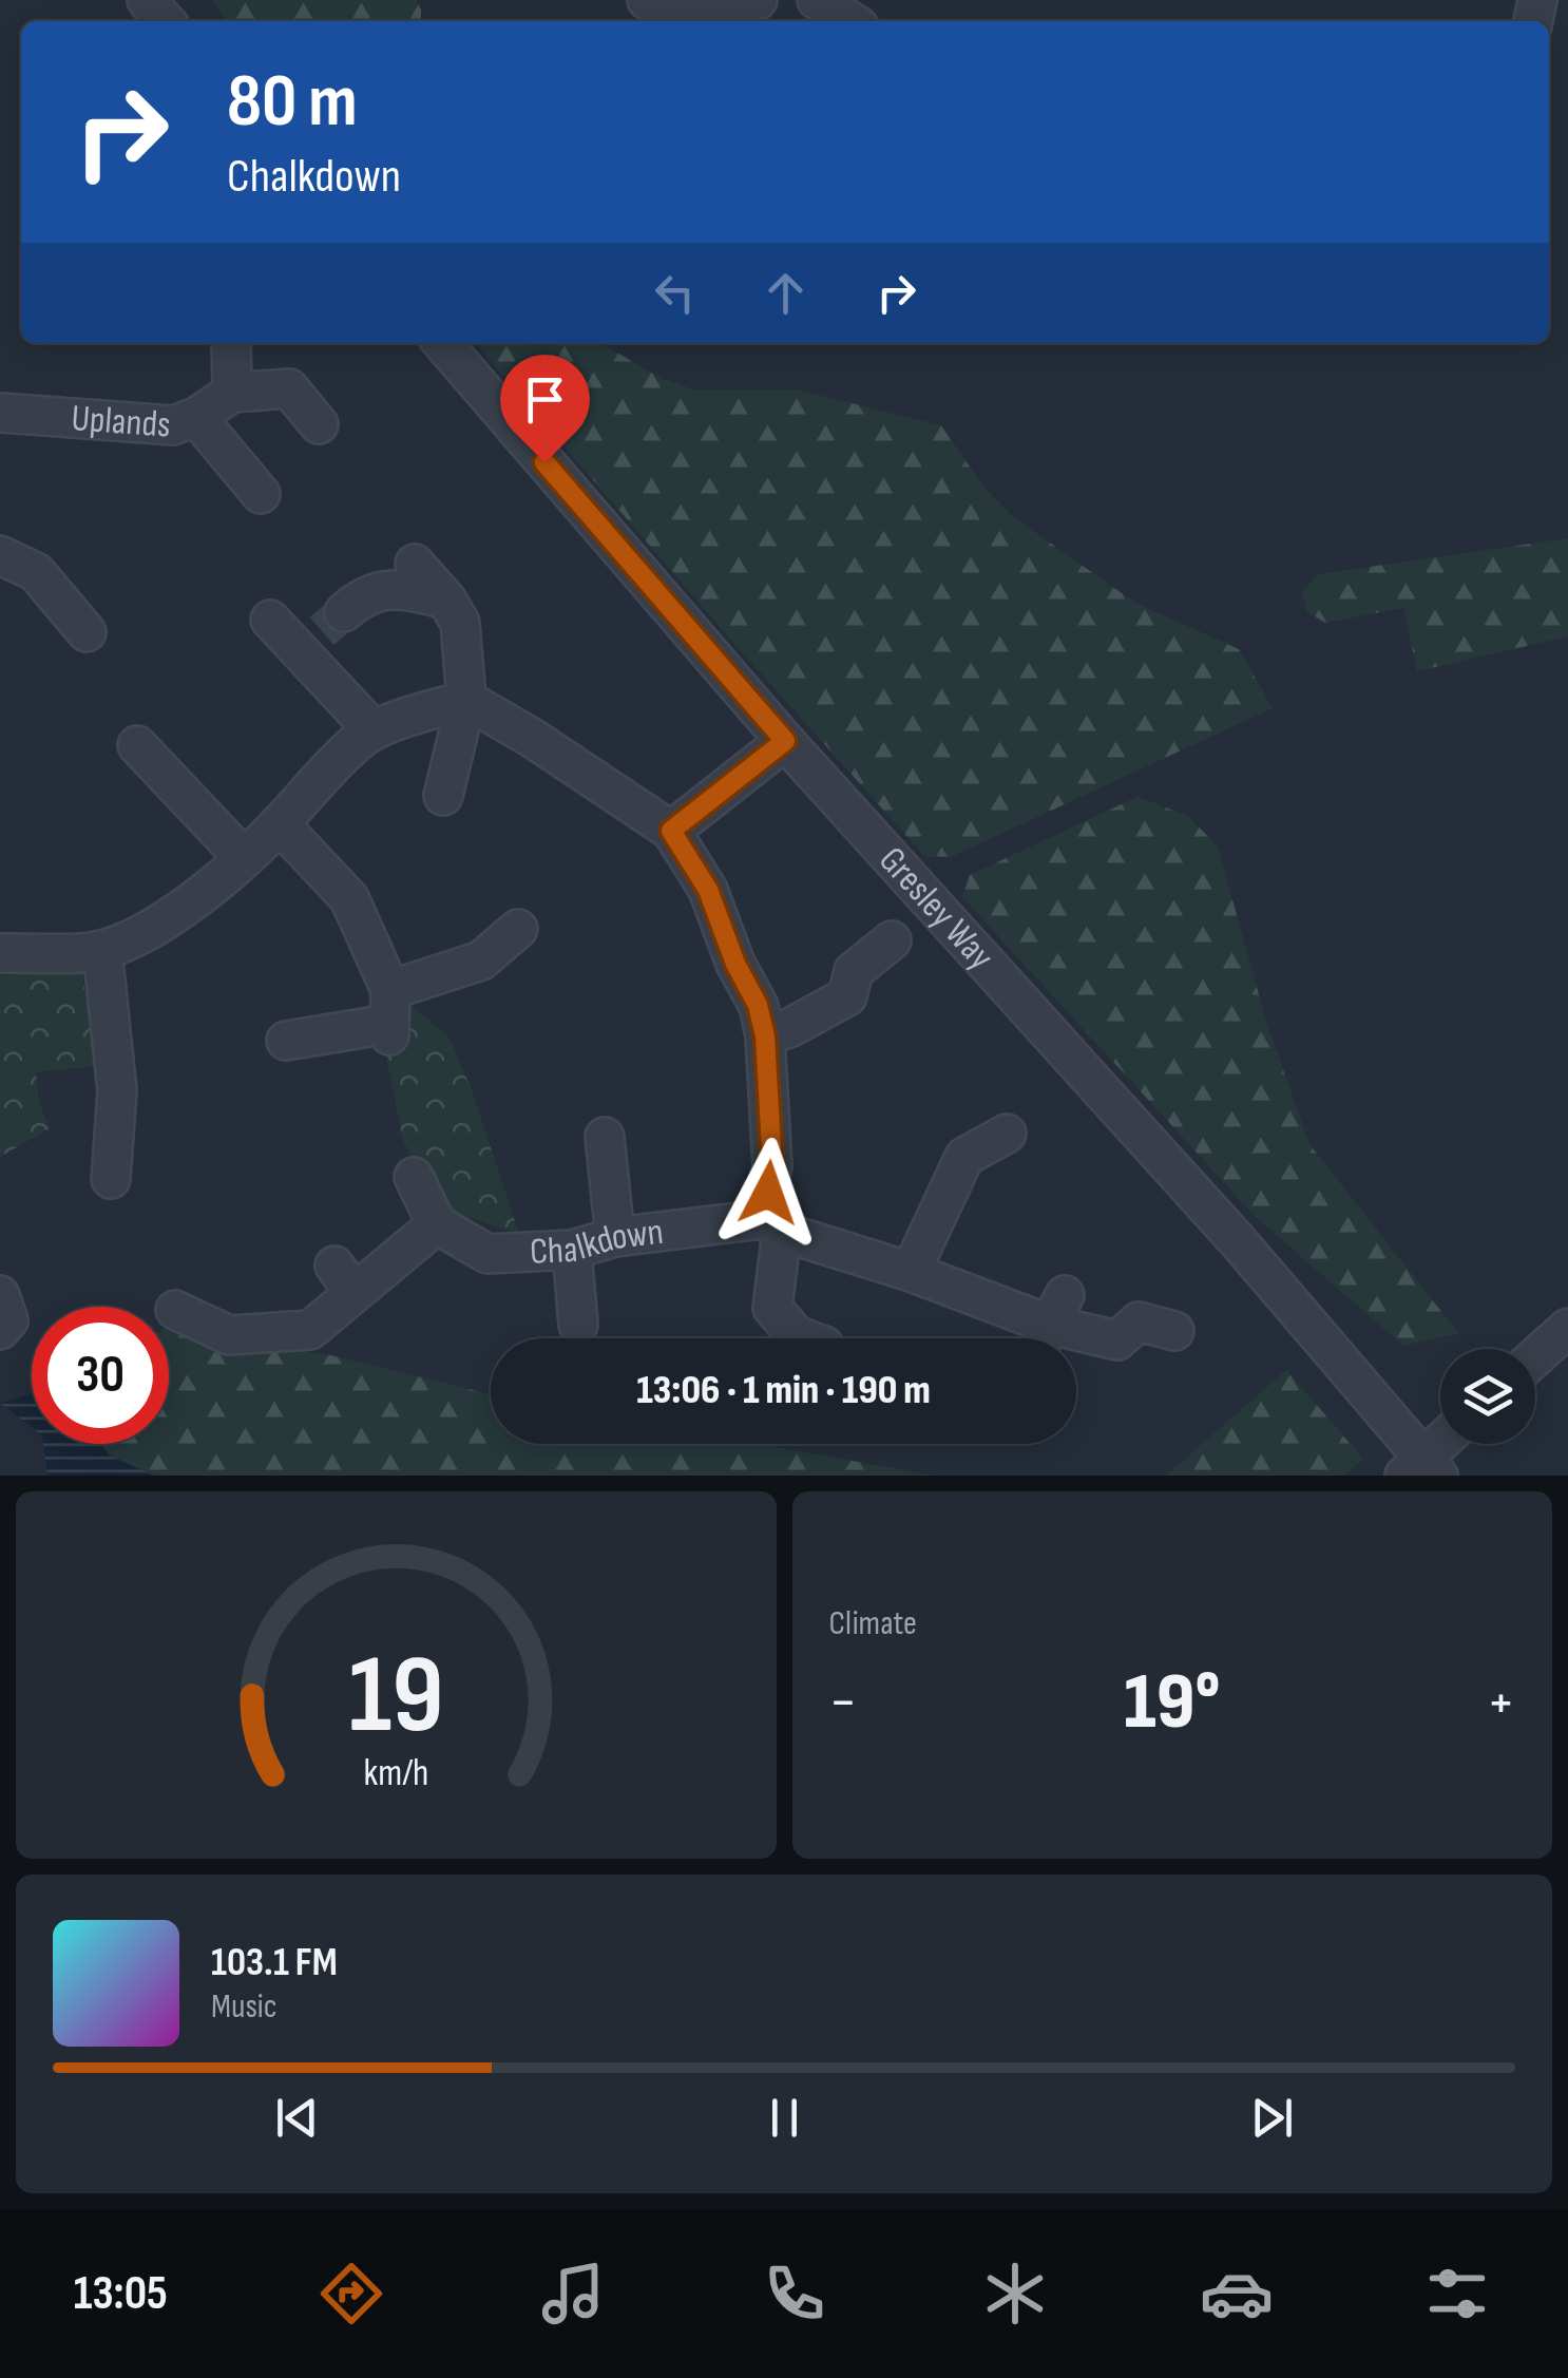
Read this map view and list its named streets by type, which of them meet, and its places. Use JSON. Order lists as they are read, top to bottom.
{
  "streets": {
    "street": ["Uplands", "Gresley Way", "Chalkdown"]
  },
  "page": {
    "turn": ["80 m", "Chalkdown"],
    "limit": "30",
    "trip": "13:06 · 1 min · 190 m",
    "tile": "Climate",
    "heat": ["−", "19°", "+"],
    "song": ["103.1 FM", "Music"],
    "tabs": "13:05",
    "gauge": ["19", "km/h"]
  }
}
